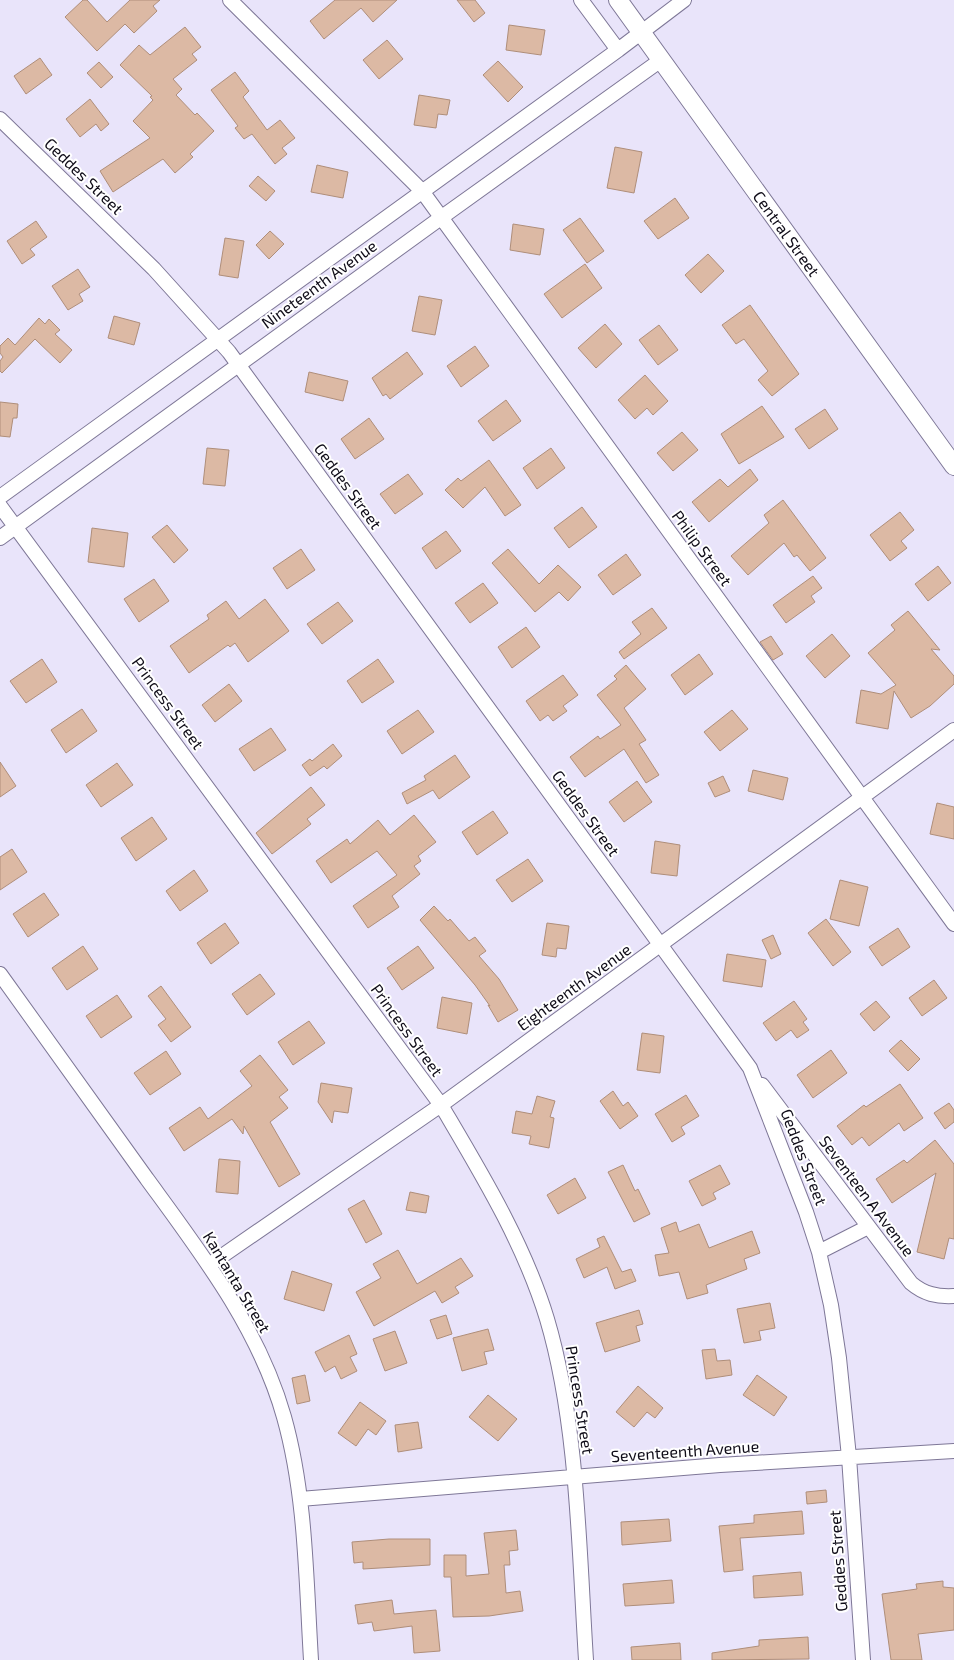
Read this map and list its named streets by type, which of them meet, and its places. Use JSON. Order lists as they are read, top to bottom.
{
  "streets": {
    "main road": ["Central Street"],
    "street": [
      "Geddes Street",
      "Nineteenth Avenue",
      "Philip Street",
      "Princess Street",
      "Eighteenth Avenue",
      "Seventeen A Avenue",
      "Kantanta Street",
      "Seventeenth Avenue"
    ]
  },
  "crossings": [
    ["Geddes Street", "Nineteenth Avenue"],
    ["Geddes Street", "Eighteenth Avenue"],
    ["Geddes Street", "Seventeen A Avenue"],
    ["Geddes Street", "Seventeenth Avenue"],
    ["Central Street", "Nineteenth Avenue"],
    ["Nineteenth Avenue", "Philip Street"],
    ["Nineteenth Avenue", "Princess Street"],
    ["Philip Street", "Eighteenth Avenue"],
    ["Princess Street", "Eighteenth Avenue"],
    ["Princess Street", "Seventeenth Avenue"],
    ["Eighteenth Avenue", "Kantanta Street"],
    ["Kantanta Street", "Seventeenth Avenue"]
  ]
}
